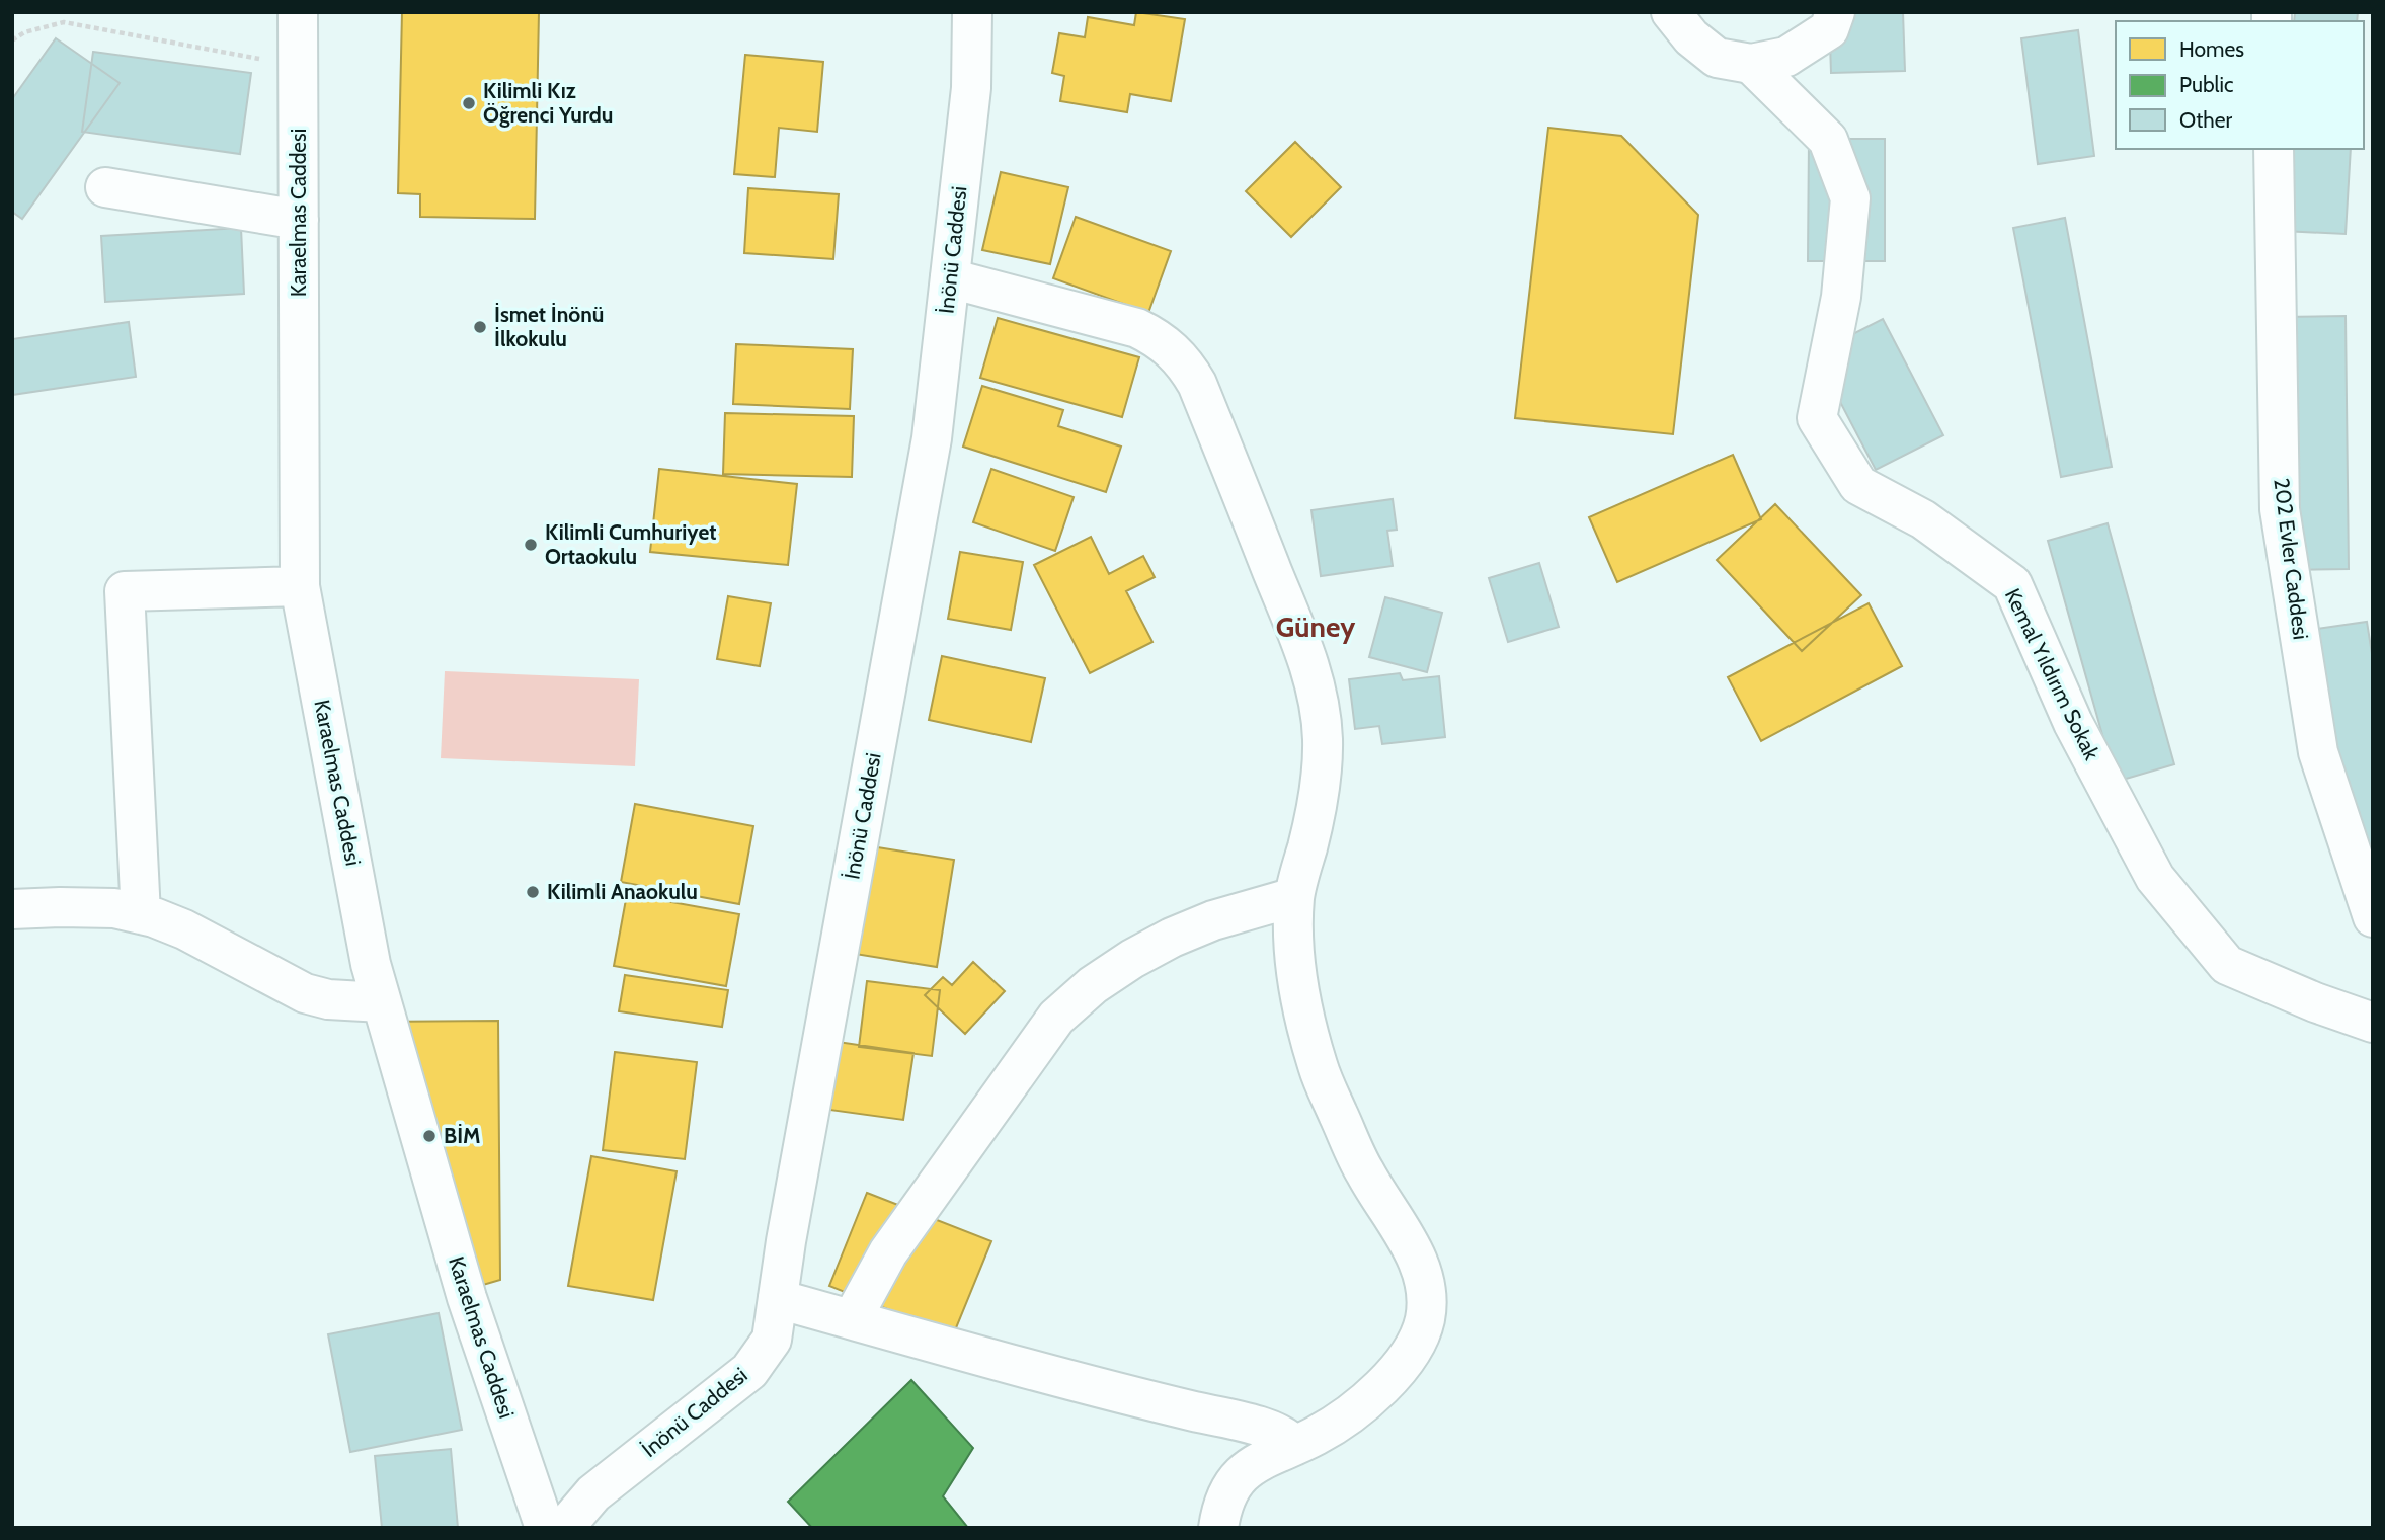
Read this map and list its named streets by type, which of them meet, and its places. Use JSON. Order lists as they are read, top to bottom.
{
  "streets": {
    "street": [
      "Karaelmas Caddesi",
      "İnönü Caddesi",
      "202 Evler Caddesi",
      "Kemal Yıldırım Sokak"
    ]
  },
  "districts": ["Güney"],
  "places": [
    "Kilimli Kız Öğrenci Yurdu",
    "İsmet İnönü İlkokulu",
    "Kilimli Cumhuriyet Ortaokulu",
    "Kilimli Anaokulu",
    "BİM"
  ],
  "legend": ["Homes", "Public", "Other"]
}
